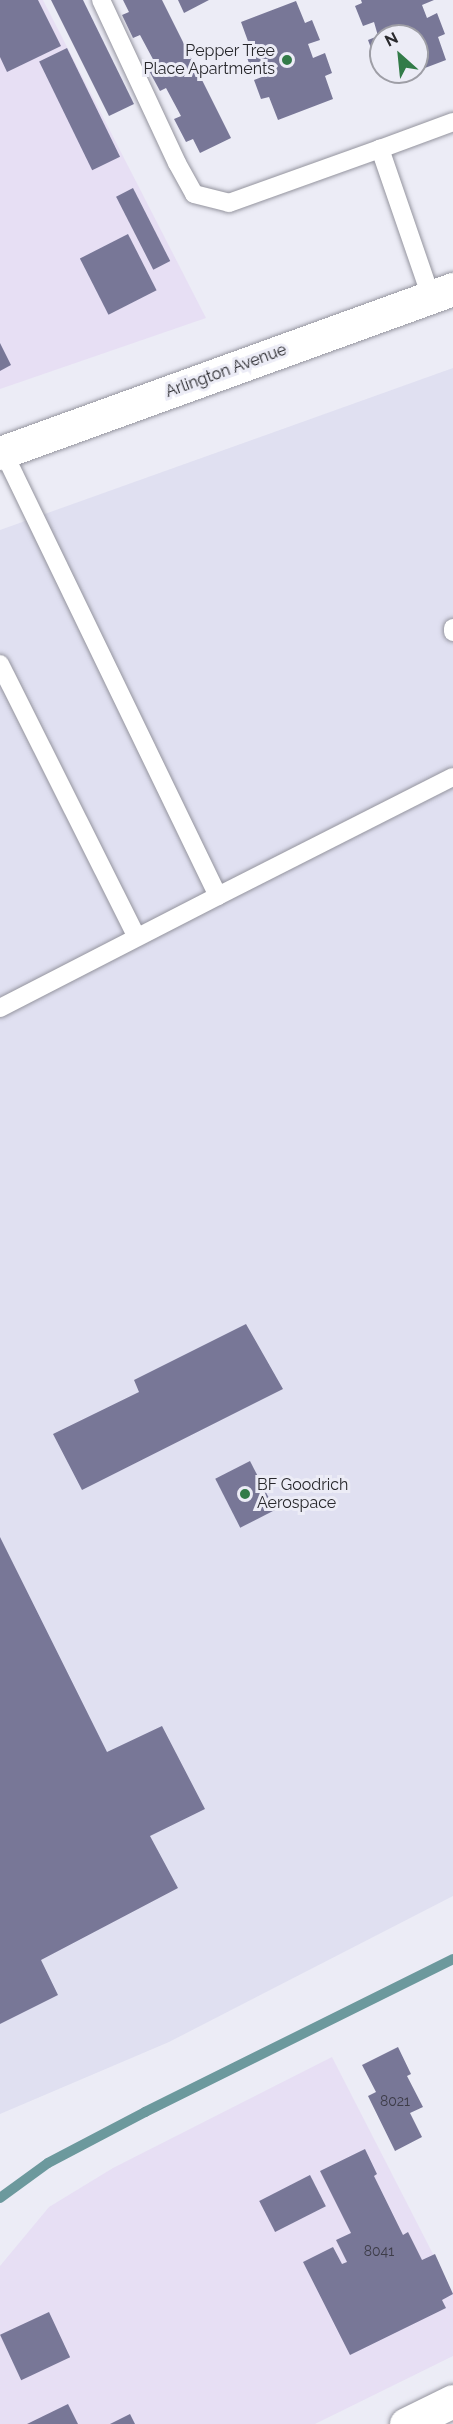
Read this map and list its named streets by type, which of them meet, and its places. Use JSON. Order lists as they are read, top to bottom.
{
  "streets": {
    "main road": ["Arlington Avenue"]
  },
  "places": ["Pepper Tree Place Apartments", "BF Goodrich Aerospace"],
  "house_numbers": ["8021", "8041"],
  "north": "top left"
}
